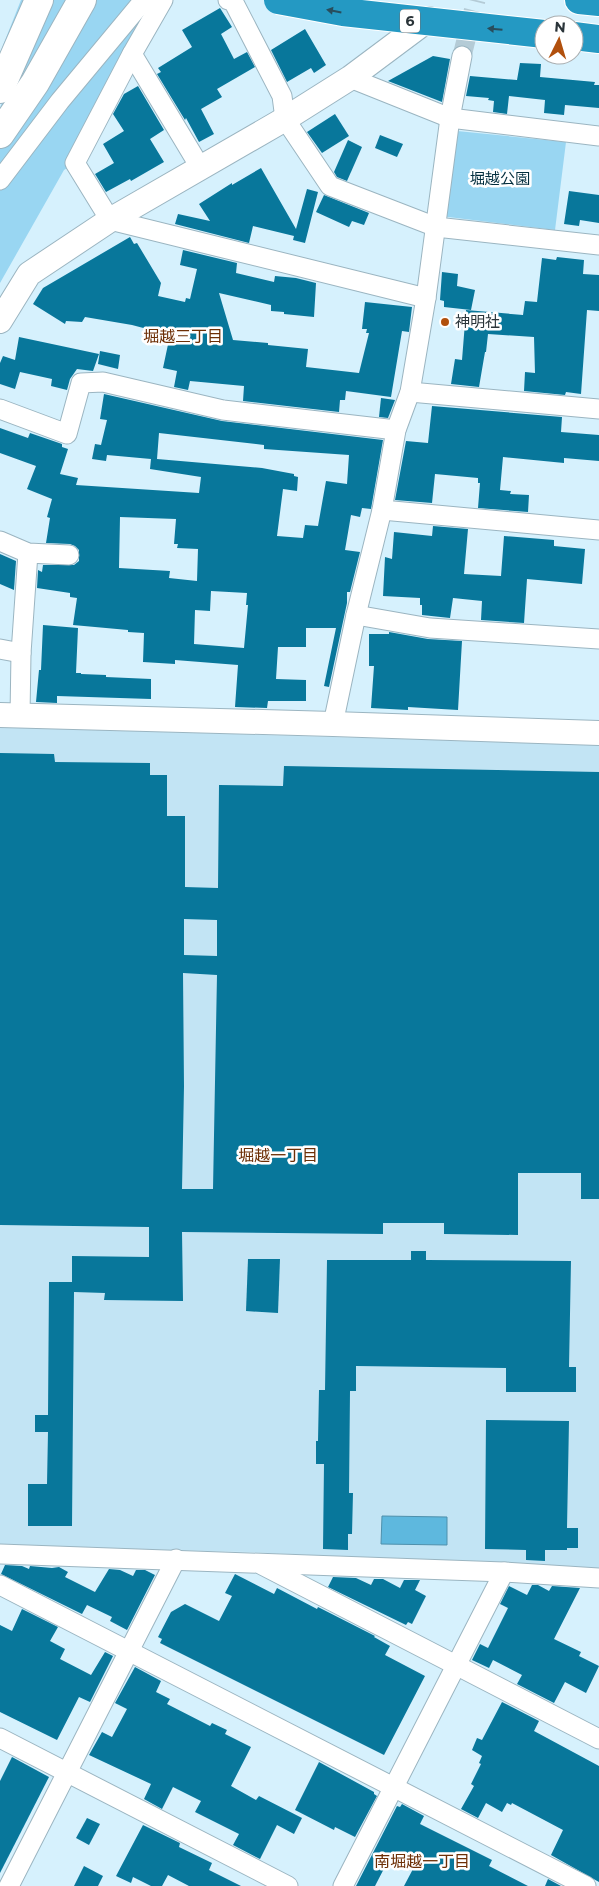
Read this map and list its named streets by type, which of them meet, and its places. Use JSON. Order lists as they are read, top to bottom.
{
  "streets": {
    "highway": ["6"]
  },
  "districts": ["堀越三丁目", "堀越一丁目", "南堀越一丁目"],
  "parks": ["堀越公園"],
  "places": ["神明社"],
  "north": "top"
}
